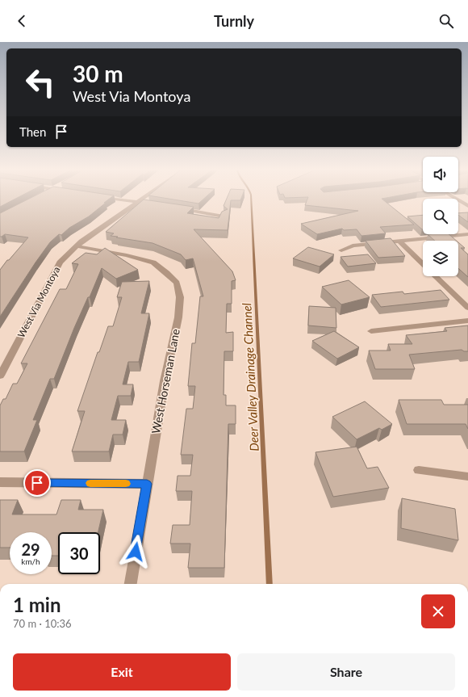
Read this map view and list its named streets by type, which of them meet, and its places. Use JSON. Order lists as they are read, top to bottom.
{
  "streets": {
    "street": ["West Via Montoya", "West Horseman Lane"]
  },
  "crossings": [
    ["West Via Montoya", "West Horseman Lane"]
  ],
  "water": ["Deer Valley Drainage Channel"],
  "page": {
    "header": "Turnly",
    "turn": ["30 m", "West Via Montoya"],
    "then": "Then",
    "speed": "29 km/h",
    "limit": "30",
    "heading": ["1 min", "70 m · 10:36"],
    "buttons": ["Exit", "Share"]
  }
}
